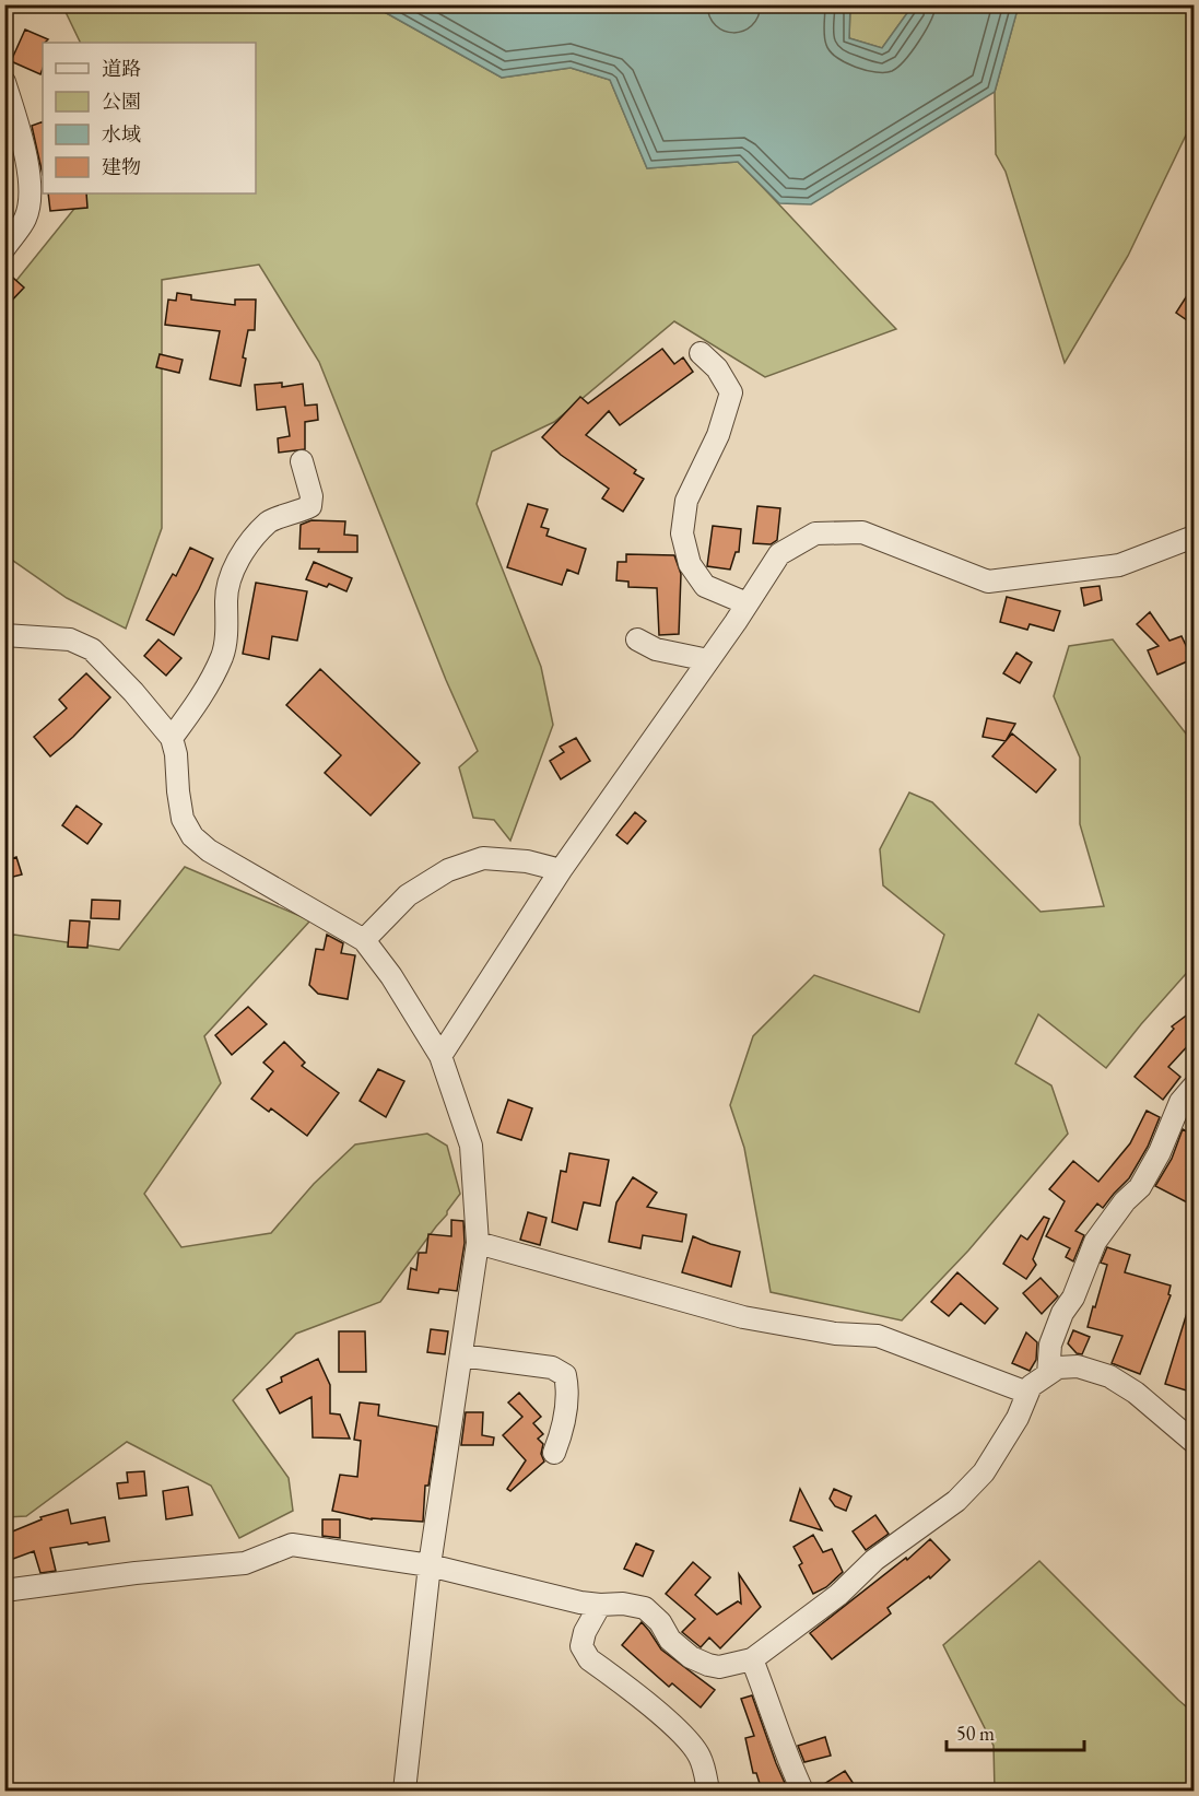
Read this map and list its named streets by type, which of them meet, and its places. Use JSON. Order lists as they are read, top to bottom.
{
  "legend": [
    "道路",
    "公園",
    "水域",
    "建物"
  ],
  "scale_bar": "50 m"
}
